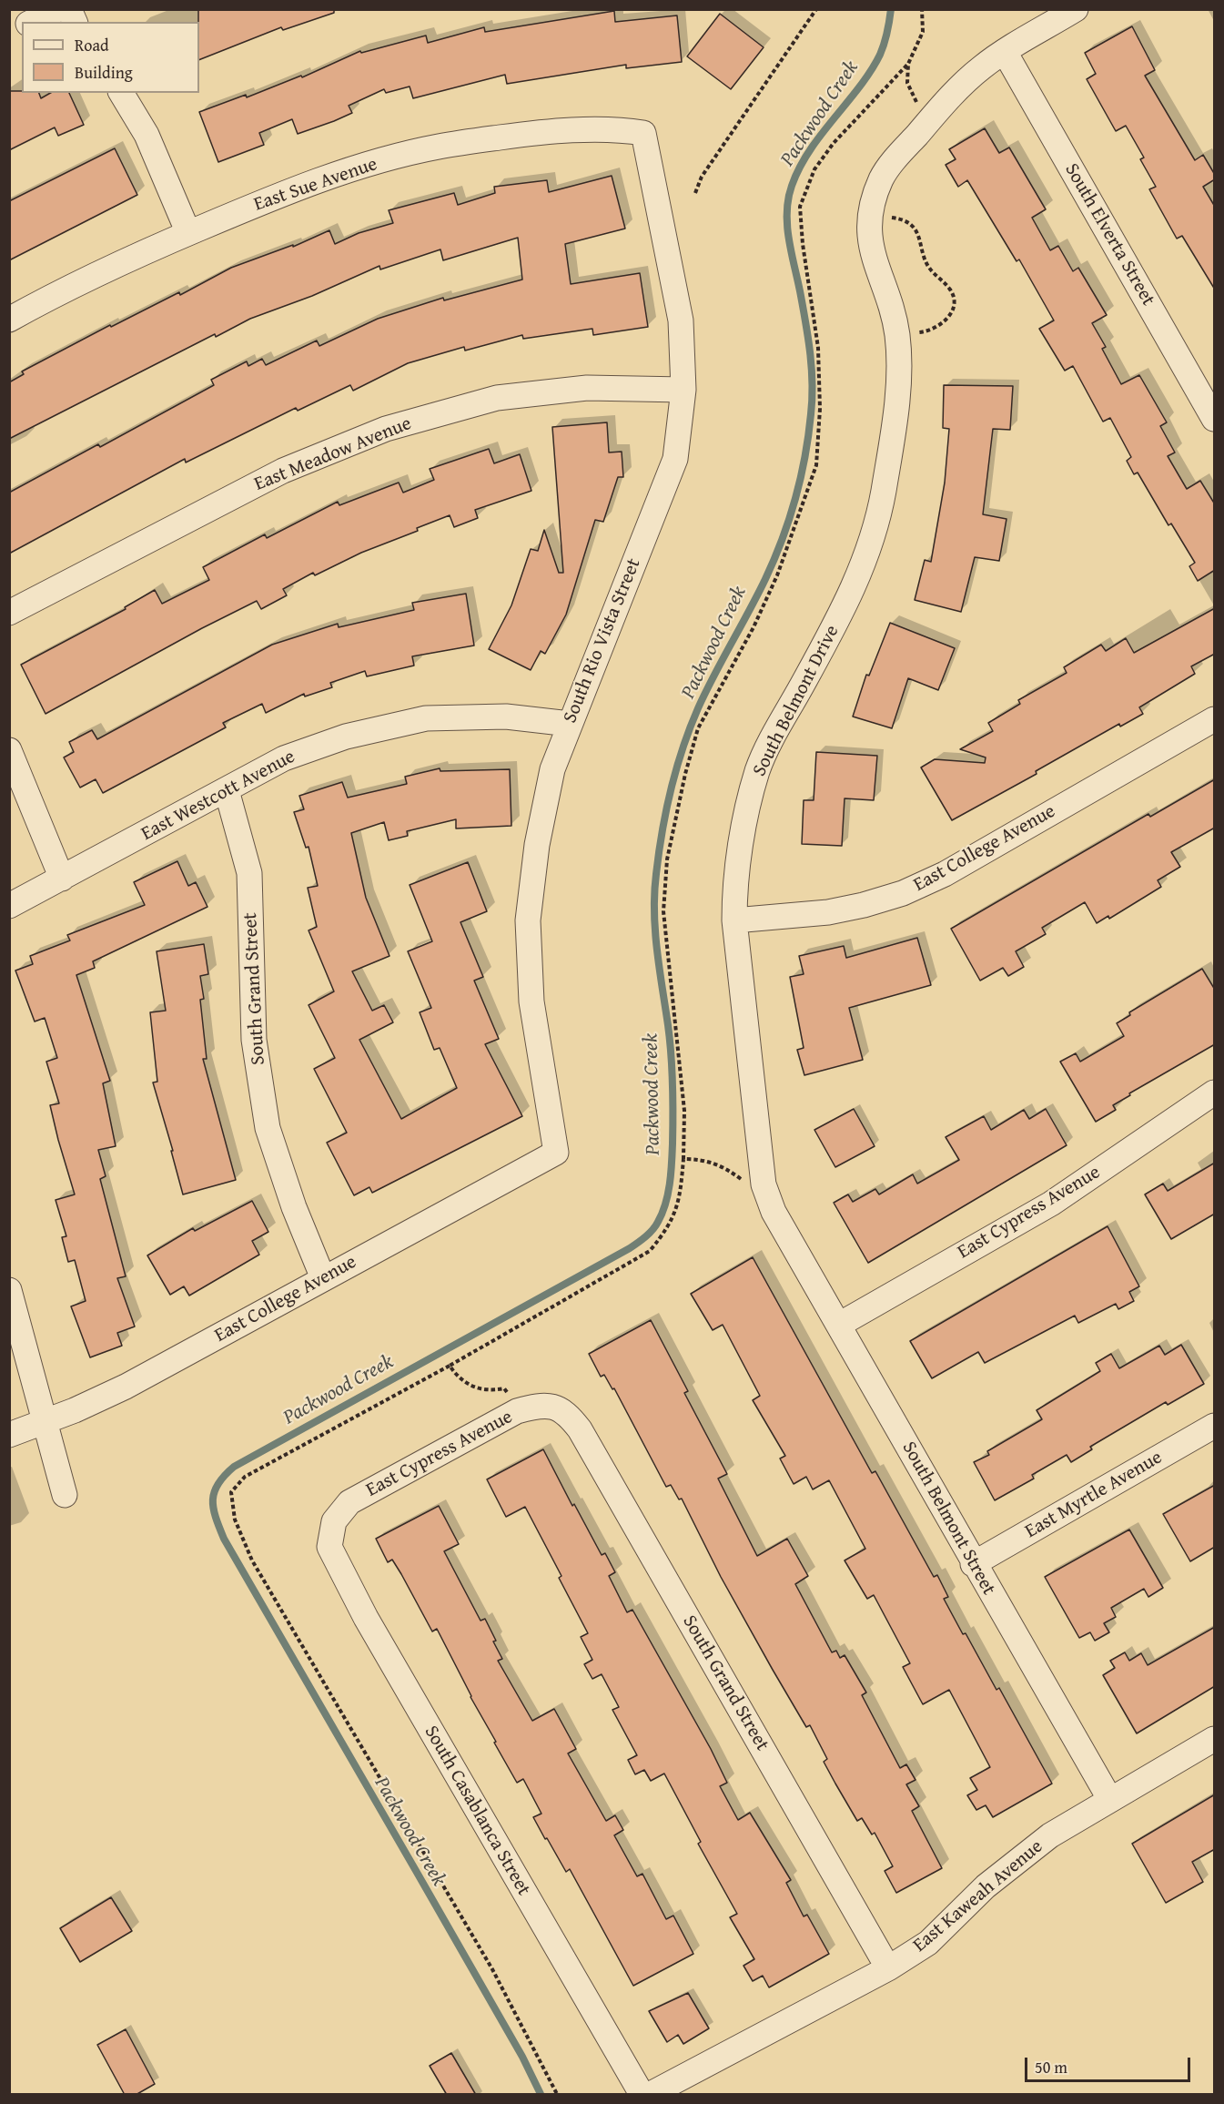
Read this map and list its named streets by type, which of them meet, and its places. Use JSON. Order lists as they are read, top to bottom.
{
  "streets": {
    "street": [
      "East Sue Avenue",
      "South Elverta Street",
      "East Meadow Avenue",
      "South Rio Vista Street",
      "South Belmont Drive",
      "East Westcott Avenue",
      "East College Avenue",
      "South Grand Street",
      "East Cypress Avenue",
      "East Myrtle Avenue",
      "South Belmont Street",
      "South Casablanca Street",
      "East Kaweah Avenue"
    ]
  },
  "crossings": [
    ["East Sue Avenue", "South Rio Vista Street"],
    ["East Meadow Avenue", "South Rio Vista Street"],
    ["South Rio Vista Street", "East Westcott Avenue"],
    ["South Rio Vista Street", "East College Avenue"],
    ["South Belmont Drive", "East College Avenue"],
    ["South Belmont Drive", "South Belmont Street"],
    ["East Westcott Avenue", "South Grand Street"],
    ["East College Avenue", "South Grand Street"],
    ["South Grand Street", "East Cypress Avenue"],
    ["South Grand Street", "East Kaweah Avenue"],
    ["East Cypress Avenue", "South Belmont Street"],
    ["East Cypress Avenue", "South Casablanca Street"],
    ["East Myrtle Avenue", "South Belmont Street"],
    ["South Belmont Street", "East Kaweah Avenue"]
  ],
  "water": ["Packwood Creek"],
  "legend": ["Road", "Building"],
  "scale_bar": "50 m"
}
